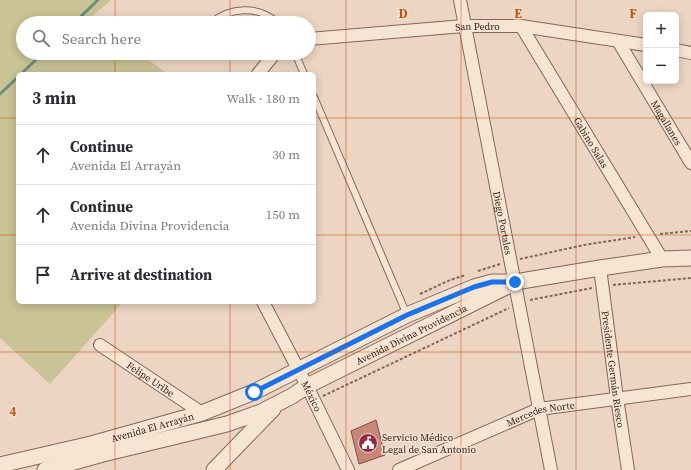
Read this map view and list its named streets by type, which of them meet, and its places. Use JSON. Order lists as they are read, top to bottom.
{
  "streets": {
    "street": [
      "San Pedro",
      "Magallanes",
      "Gabino Salas",
      "Diego Portales",
      "Avenida Divina Providencia",
      "Presidente Germán Riesco",
      "Felipe Uribe",
      "México",
      "Mercedes Norte",
      "Avenida El Arrayán"
    ]
  },
  "crossings": [
    ["San Pedro", "Magallanes"],
    ["San Pedro", "Gabino Salas"],
    ["San Pedro", "Diego Portales"],
    ["Gabino Salas", "Avenida Divina Providencia"],
    ["Diego Portales", "Avenida Divina Providencia"],
    ["Diego Portales", "Mercedes Norte"],
    ["Avenida Divina Providencia", "Presidente Germán Riesco"],
    ["Avenida Divina Providencia", "México"],
    ["Avenida Divina Providencia", "Avenida El Arrayán"],
    ["Presidente Germán Riesco", "Mercedes Norte"],
    ["Felipe Uribe", "Avenida El Arrayán"],
    ["México", "Avenida El Arrayán"]
  ],
  "places": {
    "public building": ["Servicio Médico Legal de San Antonio"]
  },
  "page": {
    "map_buttons": ["+", "−"],
    "search": "Search here",
    "heading": ["3 min", "Walk · 180 m"],
    "list": [
      ["Continue", "Avenida El Arrayán", "30 m"],
      ["Continue", "Avenida Divina Providencia", "150 m"],
      "Arrive at destination"
    ]
  },
  "grid": {
    "columns": ["D", "E", "F"],
    "rows": ["4"]
  }
}
